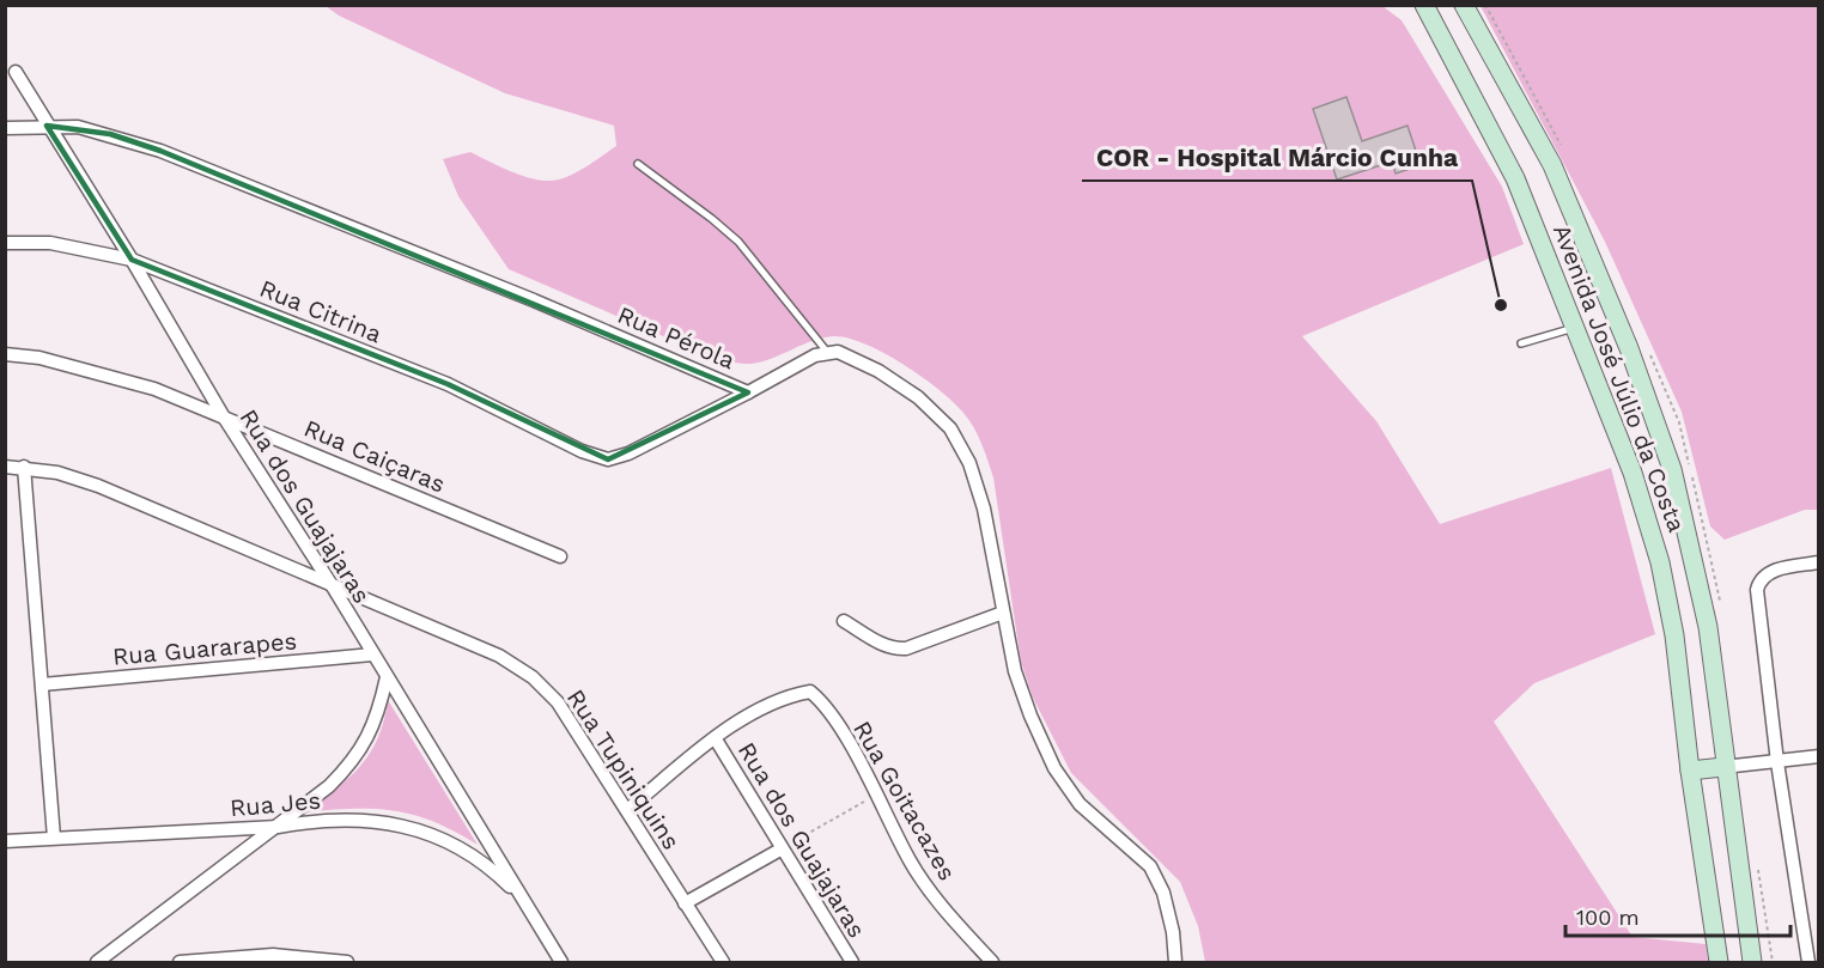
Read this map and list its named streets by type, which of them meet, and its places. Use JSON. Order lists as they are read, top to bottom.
{
  "streets": {
    "main road": ["Avenida José Júlio da Costa"],
    "street": [
      "Rua Citrina",
      "Rua Pérola",
      "Rua Caiçaras",
      "Rua dos Guajajaras",
      "Rua Guararapes",
      "Rua Tupiniquins",
      "Rua Goitacazes",
      "Rua Jes"
    ]
  },
  "crossings": [
    ["Rua Citrina", "Rua Pérola"],
    ["Rua Citrina", "Rua dos Guajajaras"],
    ["Rua Pérola", "Rua dos Guajajaras"],
    ["Rua Caiçaras", "Rua dos Guajajaras"],
    ["Rua dos Guajajaras", "Rua Guararapes"],
    ["Rua dos Guajajaras", "Rua Tupiniquins"],
    ["Rua dos Guajajaras", "Rua Goitacazes"],
    ["Rua dos Guajajaras", "Rua Jes"]
  ],
  "places": ["COR - Hospital Márcio Cunha"],
  "scale_bar": "100 m"
}
